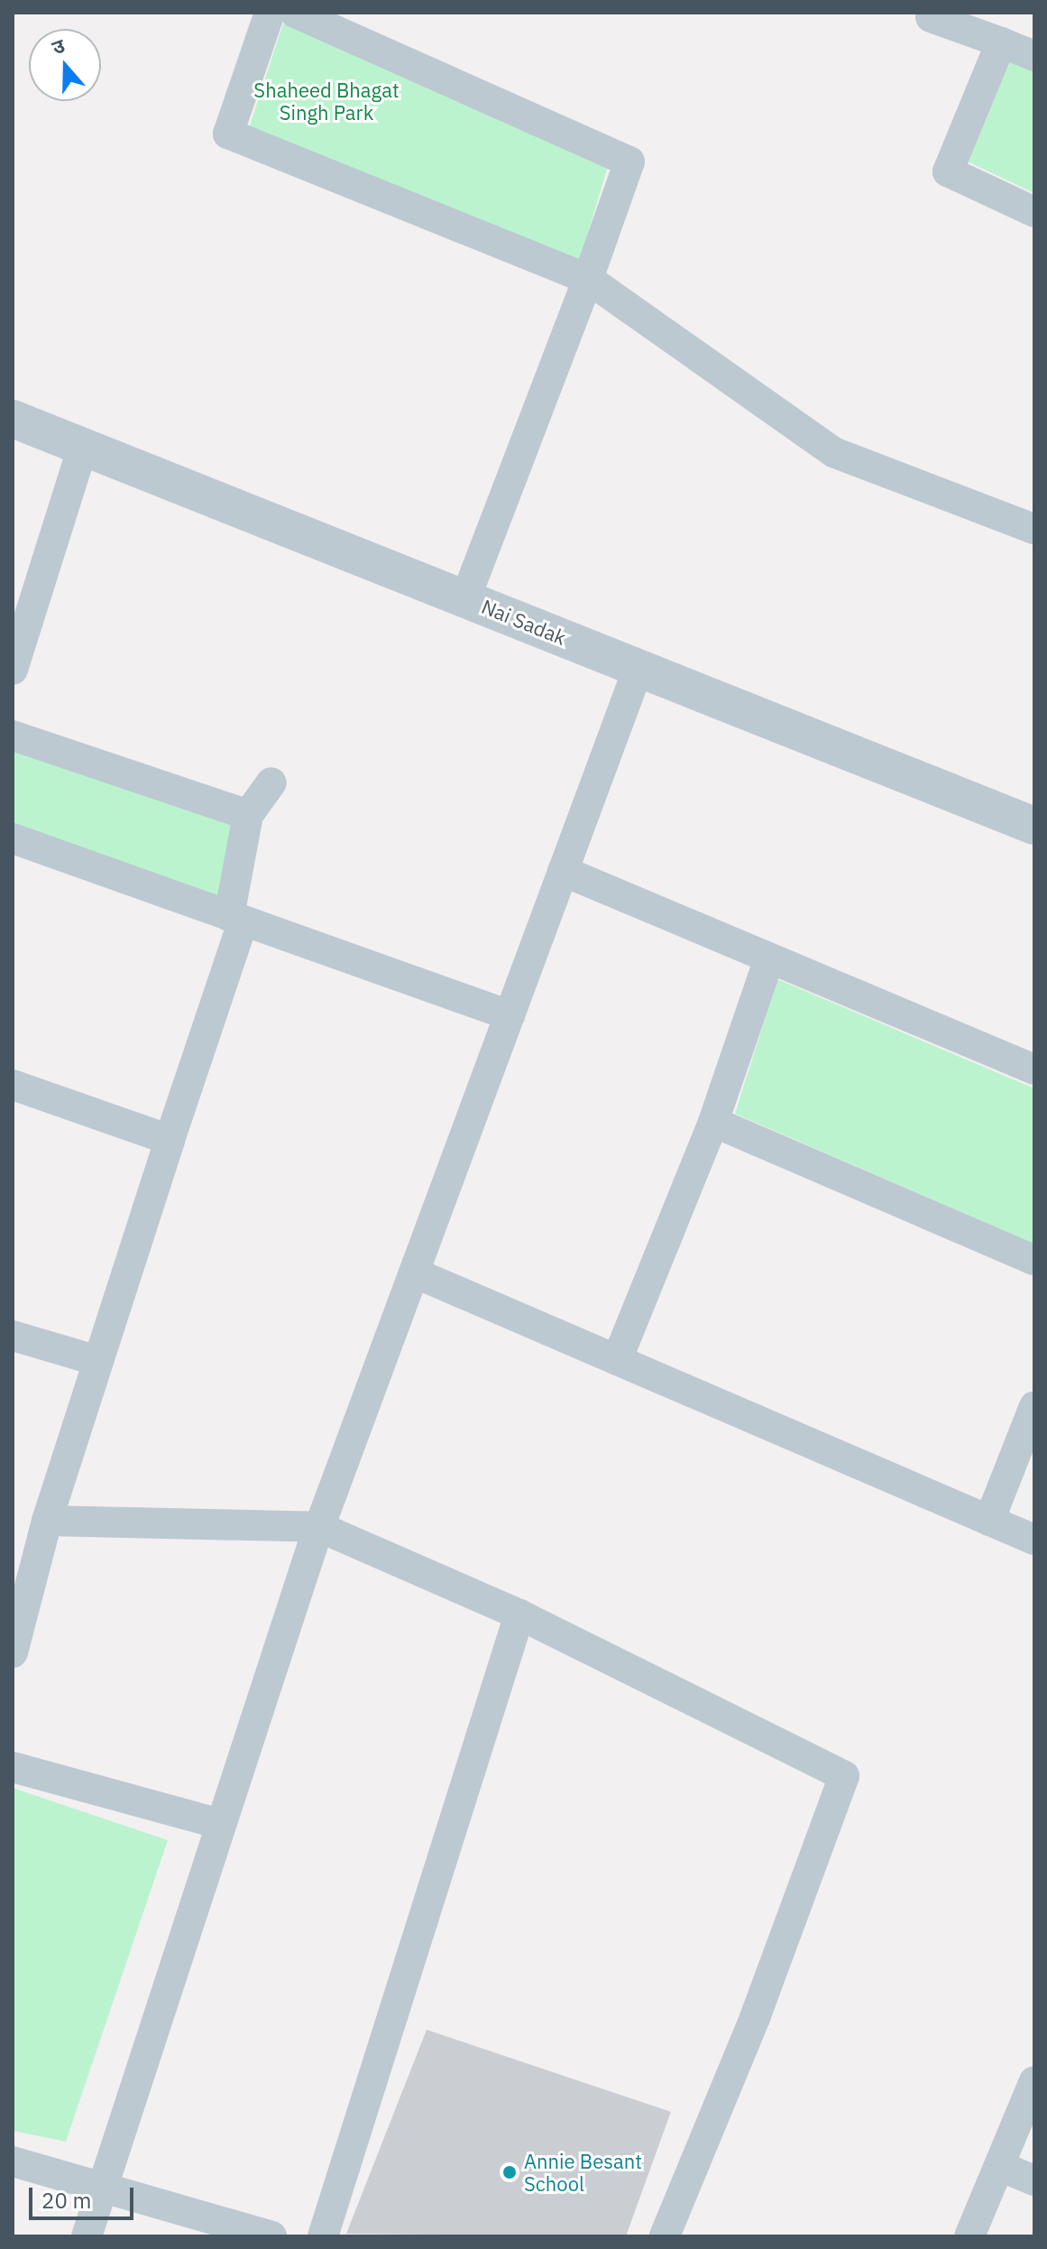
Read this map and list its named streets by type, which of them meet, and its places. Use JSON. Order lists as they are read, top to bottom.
{
  "streets": {
    "street": ["Nai Sadak"]
  },
  "parks": ["Shaheed Bhagat Singh Park"],
  "places": ["Annie Besant School"],
  "scale_bar": "20 m",
  "north": "top"
}
